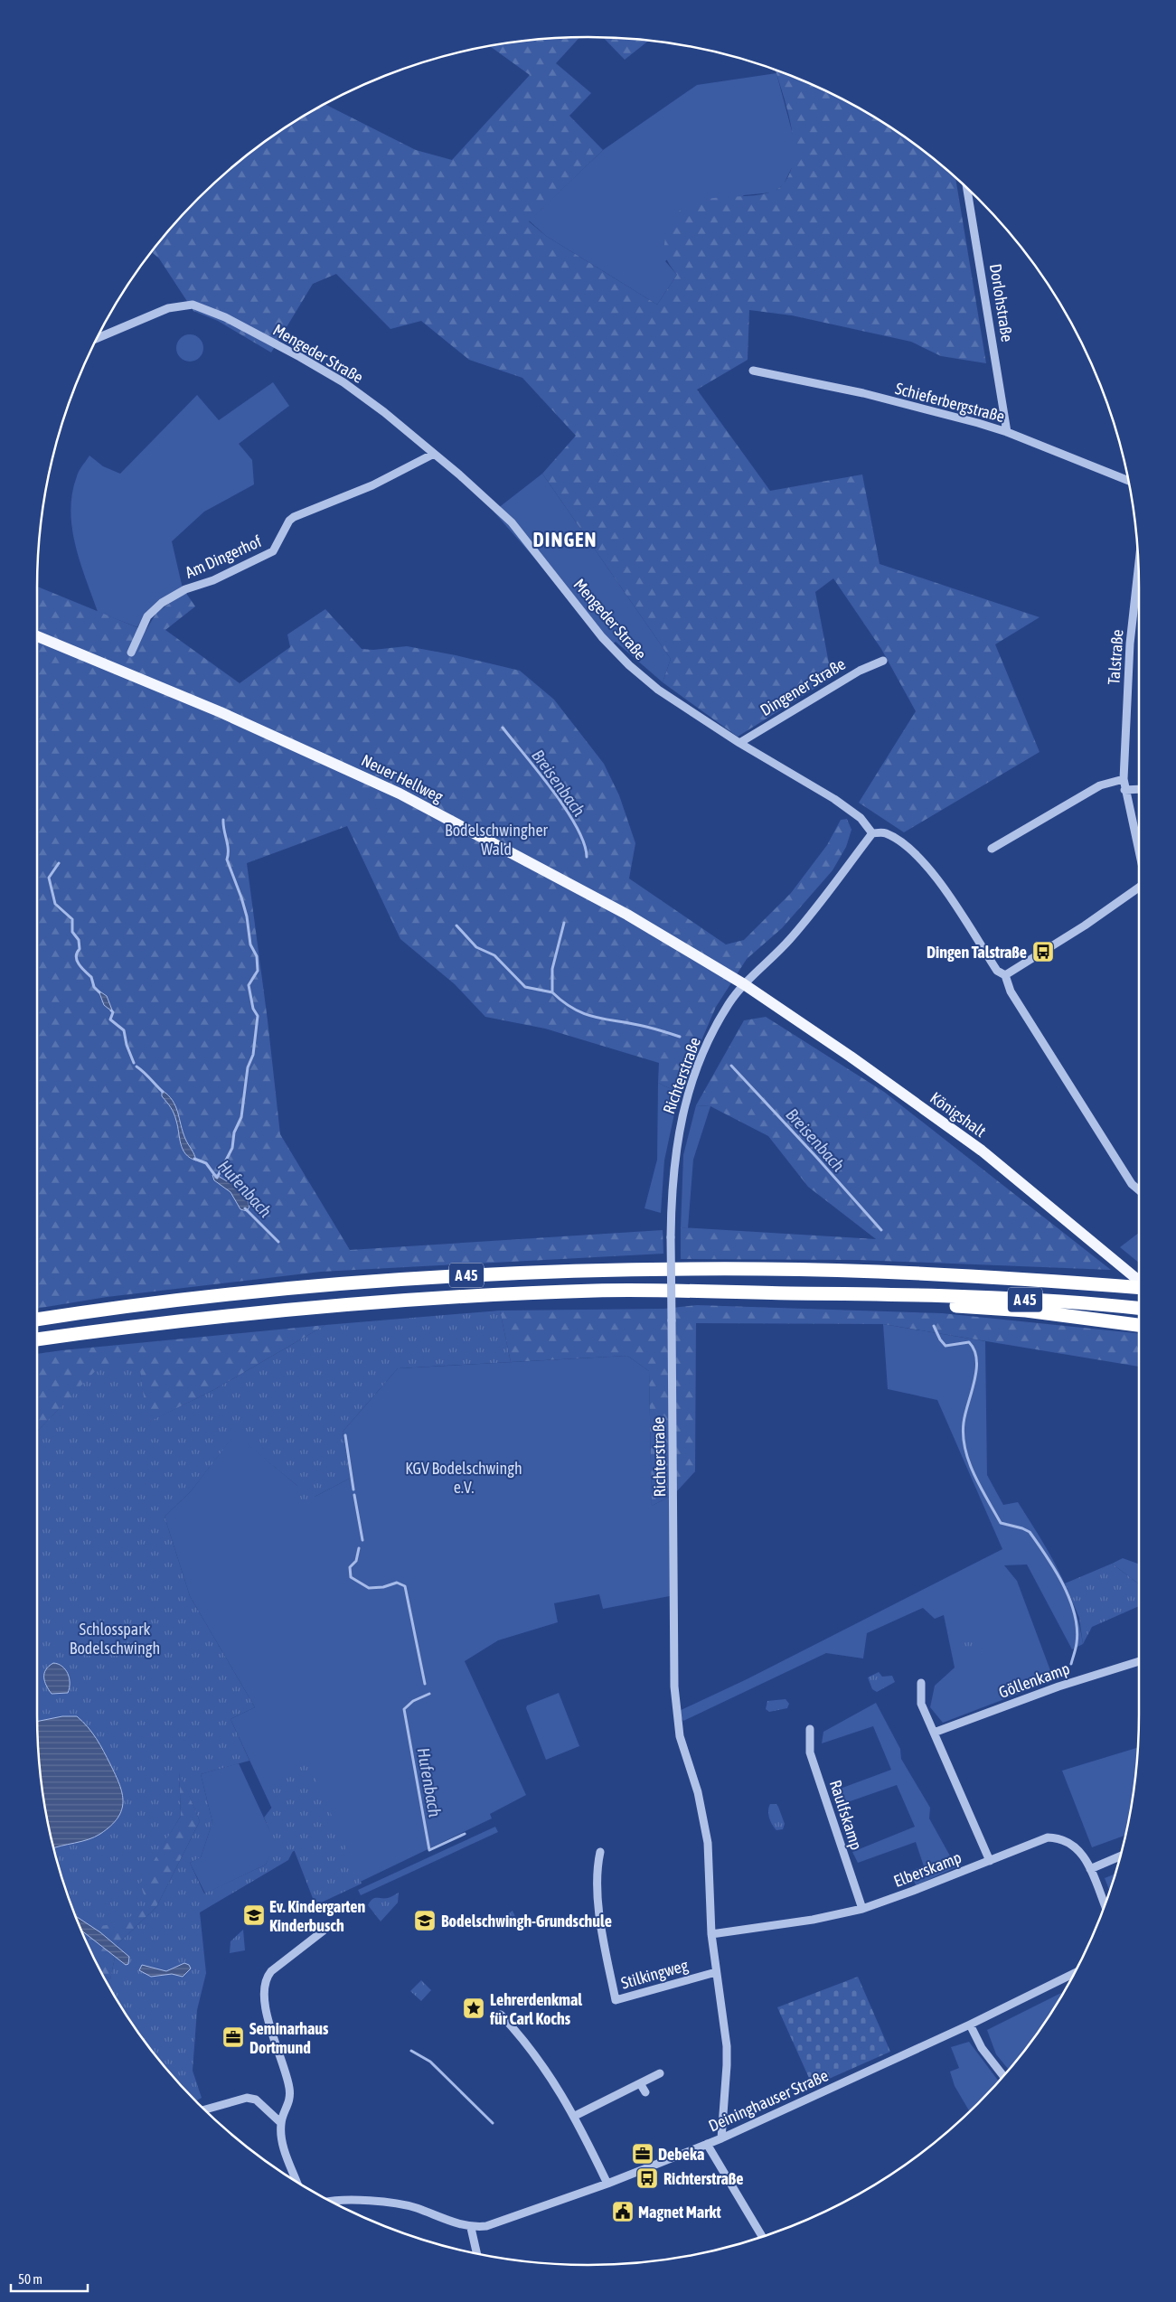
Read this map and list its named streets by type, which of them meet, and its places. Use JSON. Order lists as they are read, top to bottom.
{
  "streets": {
    "highway": ["A 45"],
    "main road": ["Neuer Hellweg", "Königshalt"],
    "street": [
      "Dorlohstraße",
      "Mengeder Straße",
      "Schieferbergstraße",
      "Am Dingerhof",
      "Talstraße",
      "Dingener Straße",
      "Richterstraße",
      "Göllenkamp",
      "Raulfskamp",
      "Elberskamp",
      "Stilkingweg",
      "Deininghauser Straße"
    ]
  },
  "crossings": [
    ["Dorlohstraße", "Schieferbergstraße"],
    ["Mengeder Straße", "Am Dingerhof"],
    ["Mengeder Straße", "Dingener Straße"],
    ["Mengeder Straße", "Richterstraße"],
    ["Neuer Hellweg", "Richterstraße"],
    ["Neuer Hellweg", "Königshalt"],
    ["Richterstraße", "Königshalt"],
    ["Richterstraße", "Elberskamp"],
    ["Richterstraße", "Stilkingweg"],
    ["Richterstraße", "Deininghauser Straße"],
    ["Raulfskamp", "Elberskamp"]
  ],
  "districts": ["DINGEN"],
  "water": ["Breisenbach", "Hufenbach"],
  "parks": ["Bodelschwingher Wald", "KGV Bodelschwingh e.V.", "Schlosspark Bodelschwingh"],
  "places": {
    "bus stop": ["Dingen Talstraße", "Richterstraße"],
    "school or university": ["Ev. Kindergarten Kinderbusch", "Bodelschwingh-Grundschule"],
    "place": ["Lehrerdenkmal für Carl Kochs"],
    "office": ["Seminarhaus Dortmund", "Debeka"],
    "public building": ["Magnet Markt"]
  },
  "scale_bar": "50 m"
}
